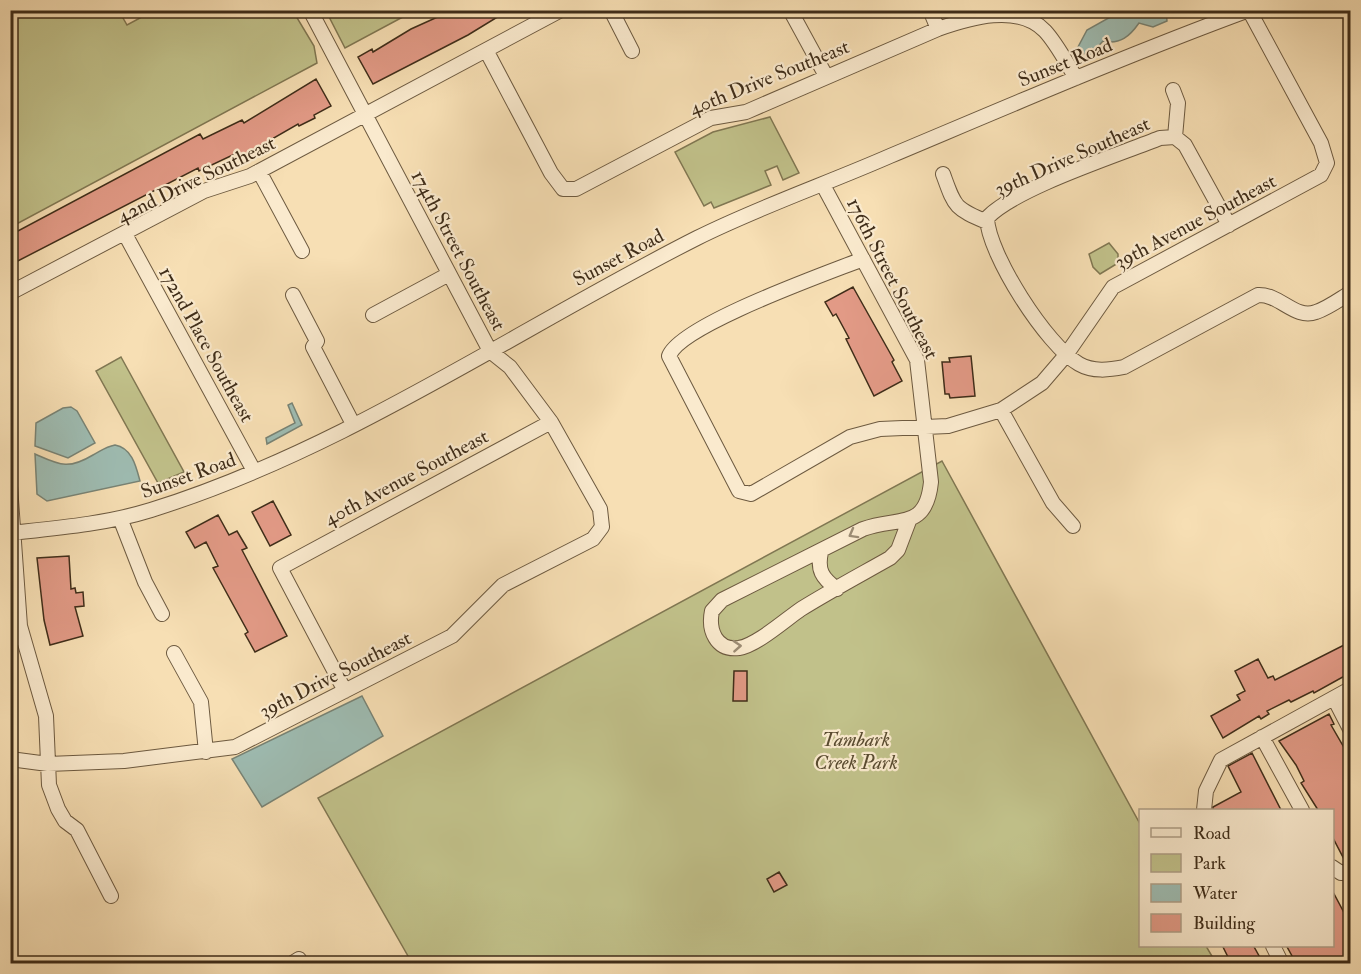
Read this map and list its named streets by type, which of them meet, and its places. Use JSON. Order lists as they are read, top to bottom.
{
  "streets": {
    "street": [
      "Sunset Road",
      "40th Drive Southeast",
      "39th Drive Southeast",
      "42nd Drive Southeast",
      "39th Avenue Southeast",
      "174th Street Southeast",
      "176th Street Southeast",
      "172nd Place Southeast",
      "40th Avenue Southeast"
    ]
  },
  "crossings": [
    ["Sunset Road", "40th Drive Southeast"],
    ["Sunset Road", "39th Avenue Southeast"],
    ["Sunset Road", "174th Street Southeast"],
    ["Sunset Road", "176th Street Southeast"],
    ["Sunset Road", "172nd Place Southeast"],
    ["40th Drive Southeast", "42nd Drive Southeast"],
    ["39th Drive Southeast", "174th Street Southeast"],
    ["39th Drive Southeast", "40th Avenue Southeast"],
    ["42nd Drive Southeast", "174th Street Southeast"],
    ["42nd Drive Southeast", "172nd Place Southeast"],
    ["39th Avenue Southeast", "176th Street Southeast"],
    ["174th Street Southeast", "40th Avenue Southeast"]
  ],
  "parks": ["Tambark Creek Park"],
  "legend": [
    "Road",
    "Park",
    "Water",
    "Building"
  ]
}
